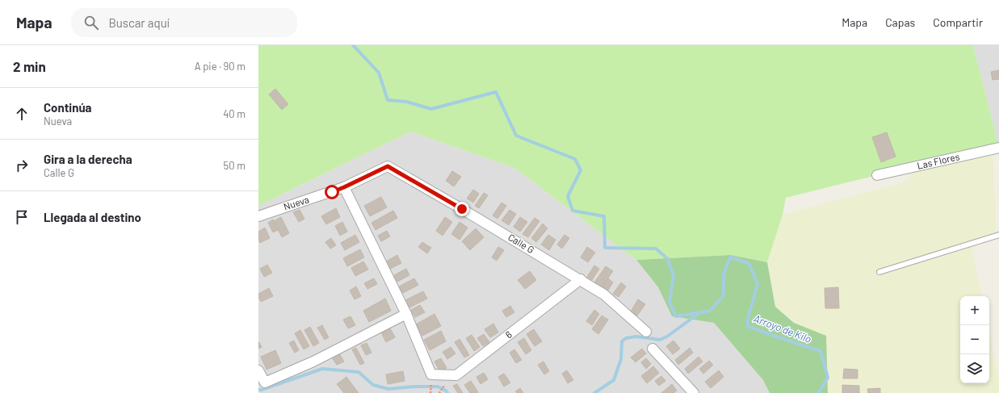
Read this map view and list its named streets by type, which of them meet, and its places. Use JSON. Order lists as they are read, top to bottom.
{
  "streets": {
    "street": [
      "Las Flores",
      "Nueva",
      "Calle G",
      "6"
    ]
  },
  "crossings": [
    ["Nueva", "Calle G"],
    ["Calle G", "6"]
  ],
  "water": ["Arroyo de Kilo"],
  "page": {
    "header": "Mapa",
    "search": "Buscar aquí",
    "nav": ["Mapa", "Capas", "Compartir"],
    "heading": ["2 min", "A pie · 90 m"],
    "list": [
      ["Continúa", "Nueva", "40 m"],
      ["Gira a la derecha", "Calle G", "50 m"],
      "Llegada al destino"
    ],
    "map_buttons": ["+", "−"]
  }
}
